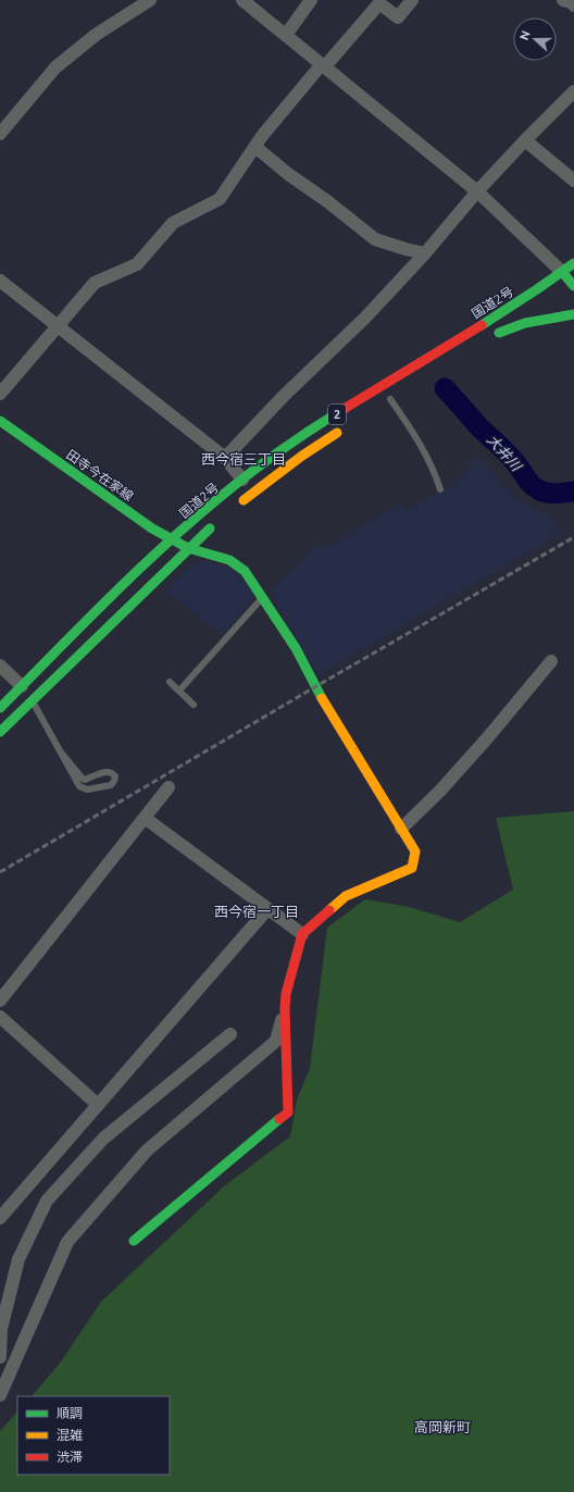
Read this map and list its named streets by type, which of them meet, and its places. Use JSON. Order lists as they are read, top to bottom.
{
  "streets": {
    "main road": ["国道2号", "2", "田寺今在家線"]
  },
  "crossings": [
    ["国道2号", "田寺今在家線"]
  ],
  "districts": ["西今宿三丁目", "西今宿一丁目", "高岡新町"],
  "water": ["大井川"],
  "legend": ["順調", "混雑", "渋滞"],
  "north": "left"
}
